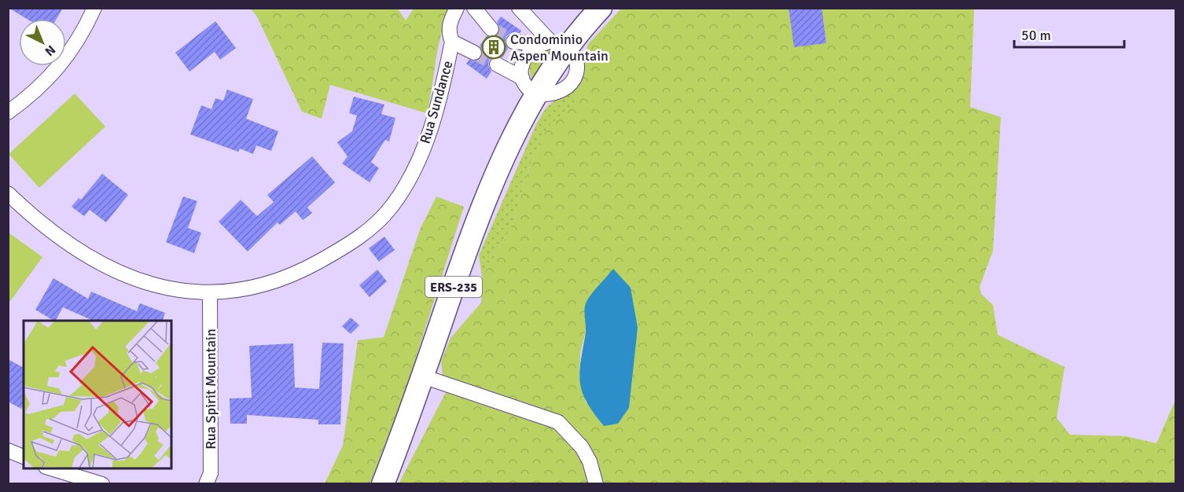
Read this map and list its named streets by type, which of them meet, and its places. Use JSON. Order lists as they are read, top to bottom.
{
  "streets": {
    "main road": ["ERS-235"],
    "street": ["Rua Sundance", "Rua Spirit Mountain"]
  },
  "crossings": [
    ["Rua Sundance", "Rua Spirit Mountain"]
  ],
  "places": {
    "building": ["Condominio Aspen Mountain"]
  },
  "scale_bar": "50 m",
  "north": "bottom right"
}
